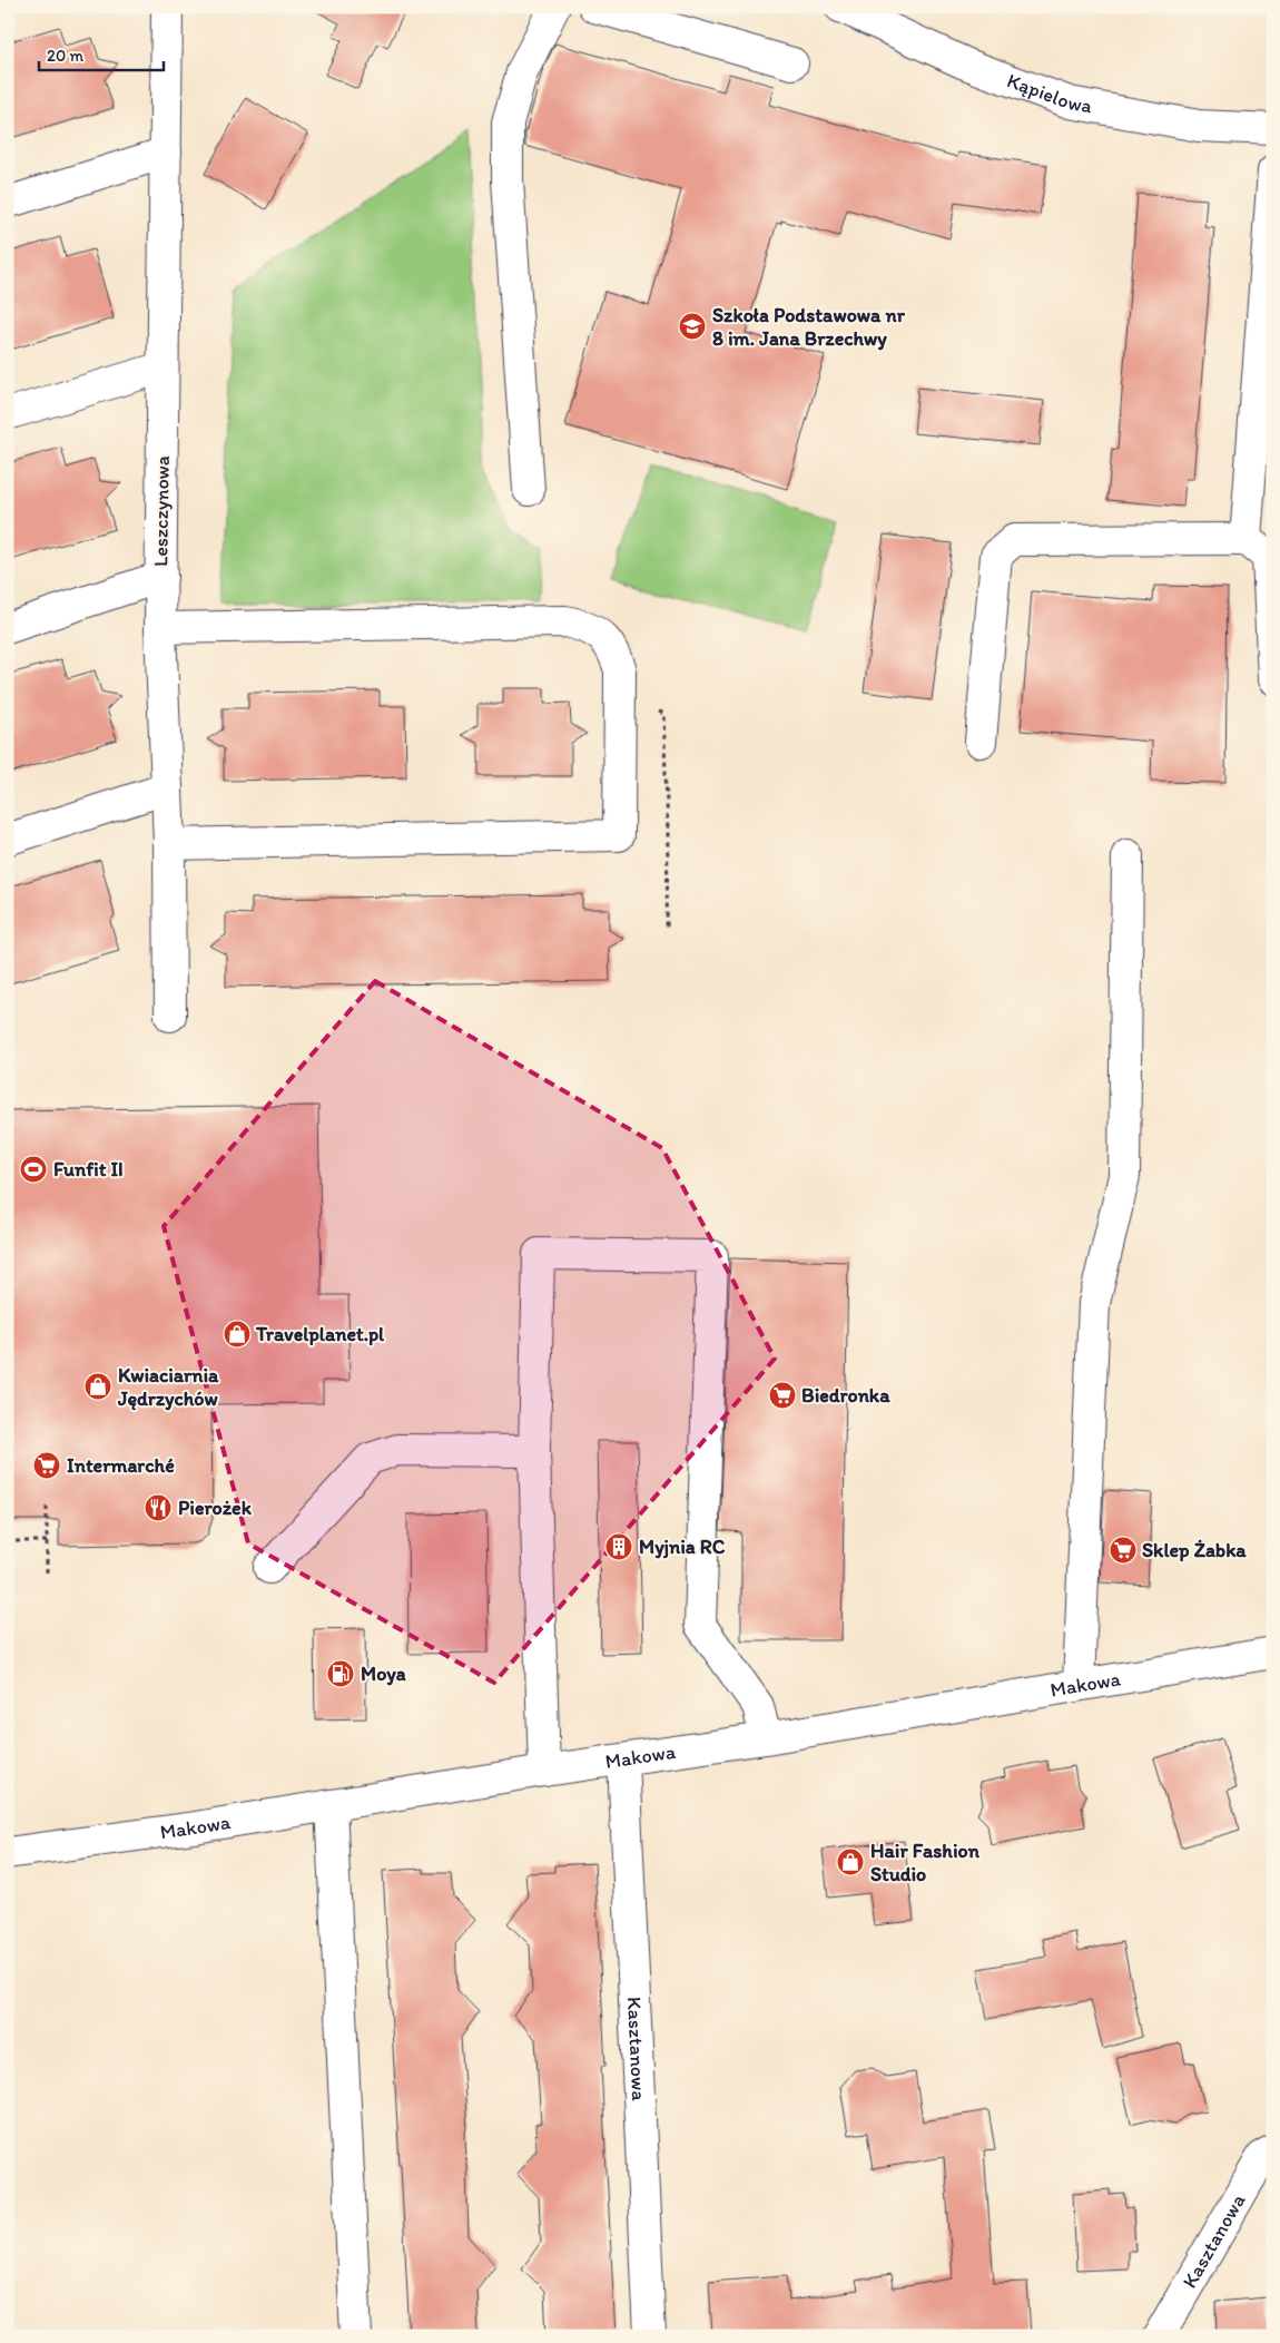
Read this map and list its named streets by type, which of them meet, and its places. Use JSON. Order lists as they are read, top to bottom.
{
  "streets": {
    "street": [
      "Kąpielowa",
      "Leszczynowa",
      "Makowa",
      "Kasztanowa"
    ]
  },
  "crossings": [
    ["Makowa", "Kasztanowa"]
  ],
  "places": {
    "school or university": ["Szkoła Podstawowa nr 8 im. Jana Brzechwy"],
    "sports": ["Funfit II"],
    "shop": ["Travelplanet.pl", "Kwiaciarnia Jędrzychów", "Hair Fashion Studio"],
    "supermarket": ["Biedronka", "Intermarché", "Sklep Żabka"],
    "restaurant": ["Pierożek"],
    "building": ["Myjnia RC"],
    "fuel station": ["Moya"]
  },
  "scale_bar": "20 m"
}
